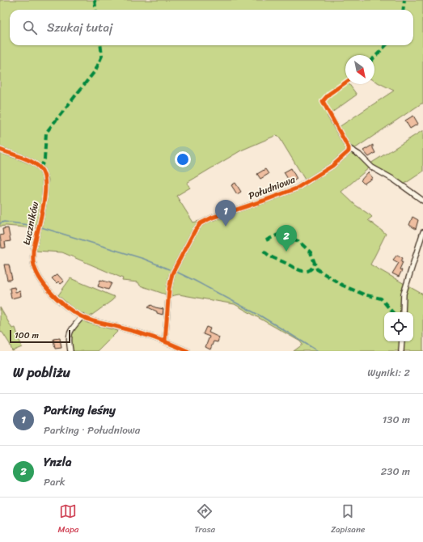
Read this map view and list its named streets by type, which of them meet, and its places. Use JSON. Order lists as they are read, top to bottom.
{
  "streets": {
    "street": ["Południowa", "Łuczników"]
  },
  "crossings": [
    ["Południowa", "Łuczników"]
  ],
  "scale_bar": "100 m",
  "north": "bottom right",
  "page": {
    "search": "Szukaj tutaj",
    "pins": ["1", "2"],
    "scale": "100 m",
    "heading": ["W pobliżu", "Wyniki: 2"],
    "list": [
      {
        "mark": "1",
        "name": "Parking leśny",
        "note": "Parking · Południowa",
        "value": "130 m"
      },
      {
        "mark": "2",
        "name": "Ynzla",
        "note": "Park",
        "value": "230 m"
      }
    ],
    "nav": ["Mapa", "Trasa", "Zapisane"]
  }
}
